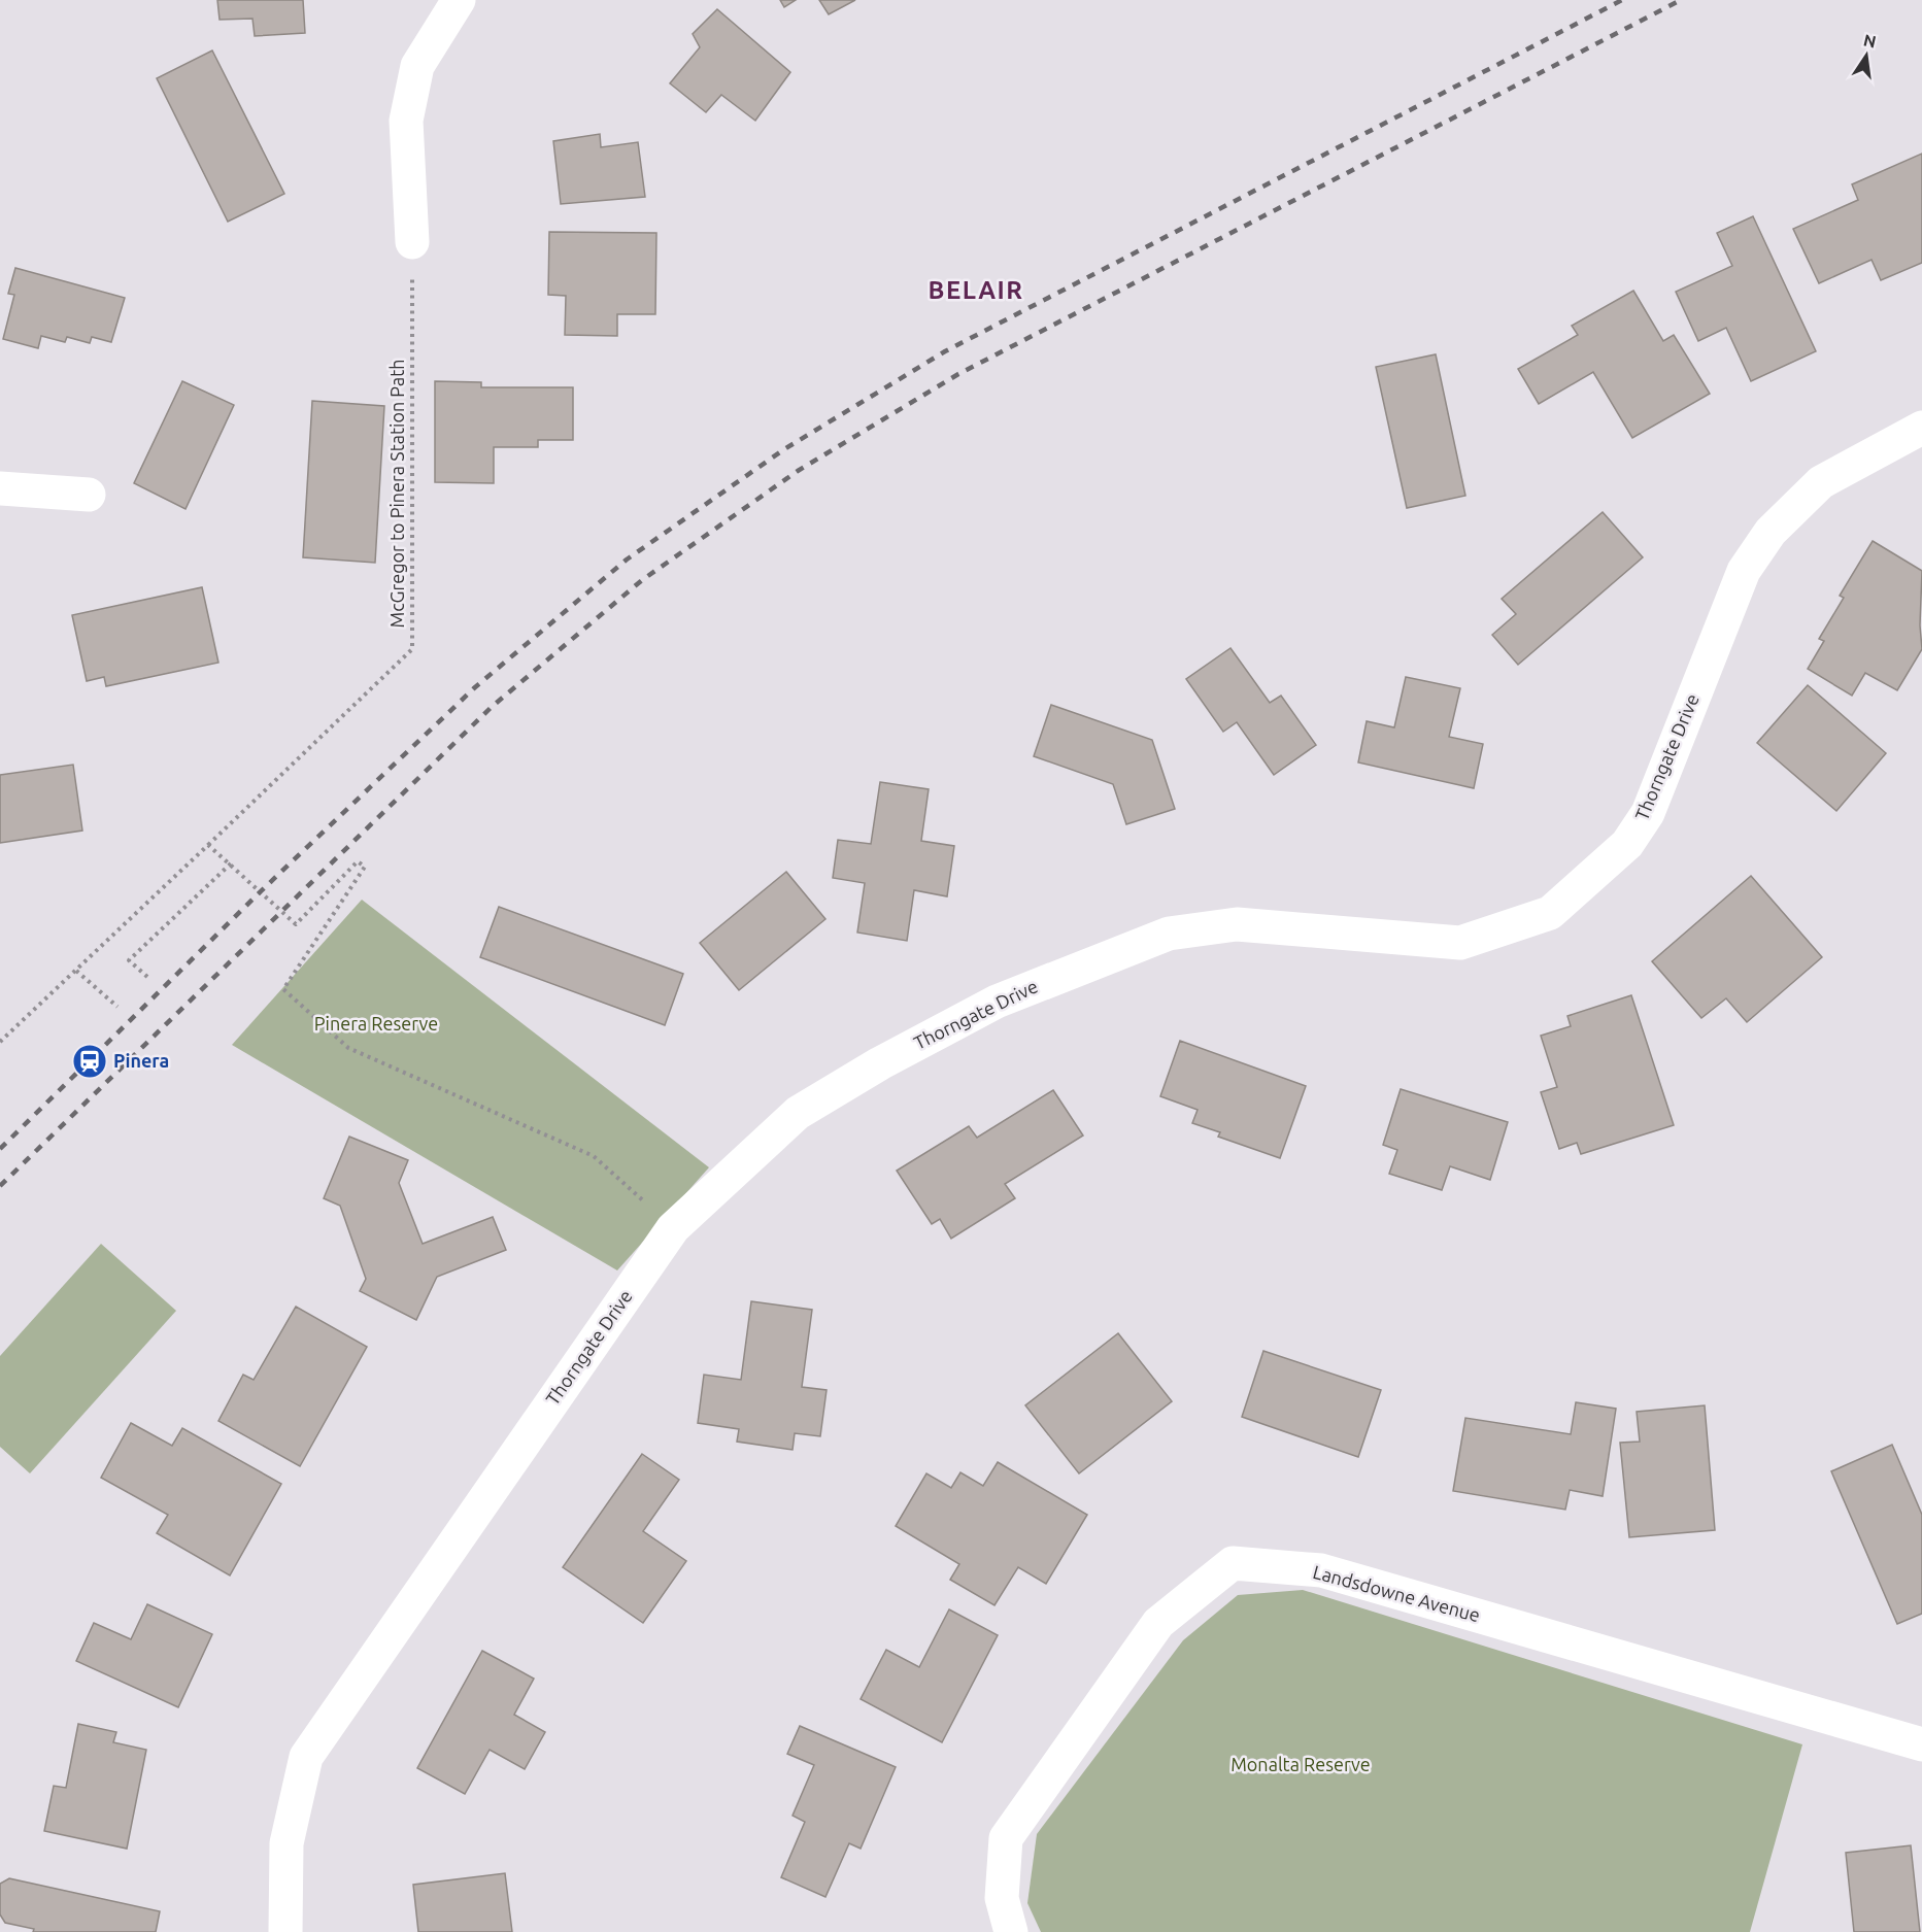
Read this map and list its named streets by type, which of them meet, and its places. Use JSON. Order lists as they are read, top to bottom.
{
  "streets": {
    "street": ["Thorngate Drive", "Landsdowne Avenue"],
    "path": ["McGregor to Pinera Station Path"]
  },
  "districts": ["BELAIR"],
  "parks": ["Pinera Reserve", "Monalta Reserve"],
  "places": {
    "station": ["Pinera"]
  },
  "north": "top"
}
